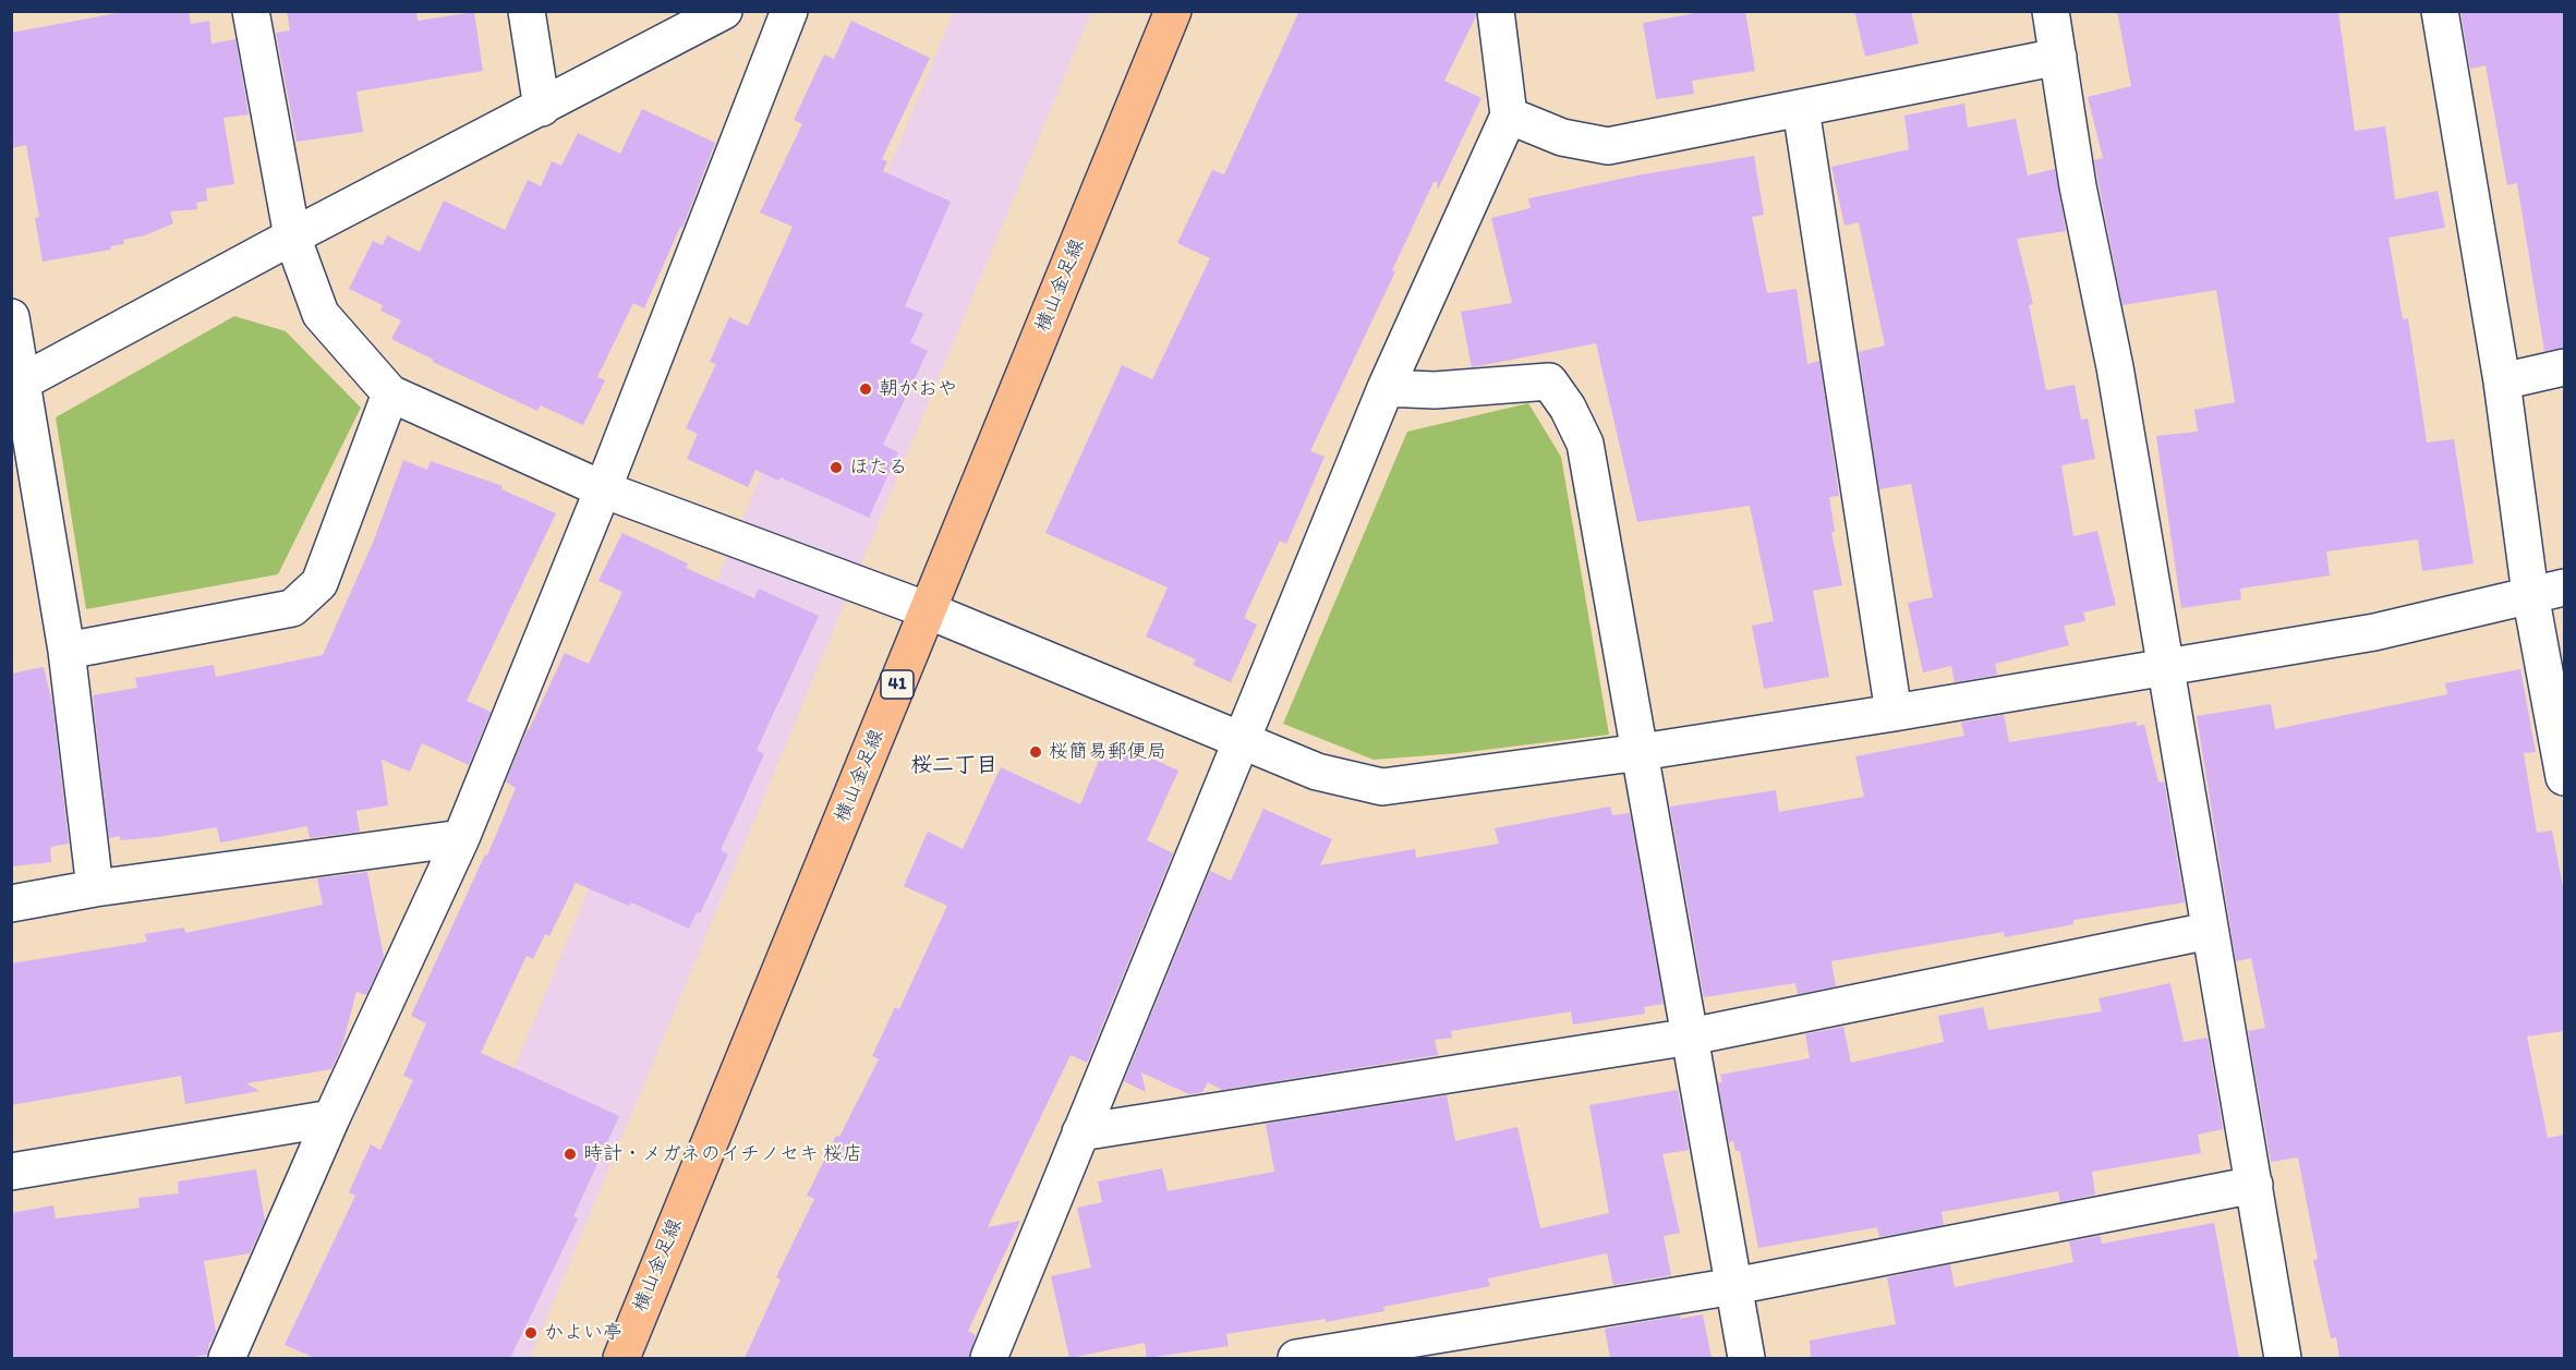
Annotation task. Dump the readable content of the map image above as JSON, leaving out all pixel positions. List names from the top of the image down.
{
  "streets": {
    "main road": ["横山金足線", "41"]
  },
  "districts": ["桜二丁目"],
  "places": [
    "朝がおや",
    "ほたる",
    "桜簡易郵便局",
    "時計・メガネのイチノセキ 桜店",
    "かよい亭"
  ]
}
